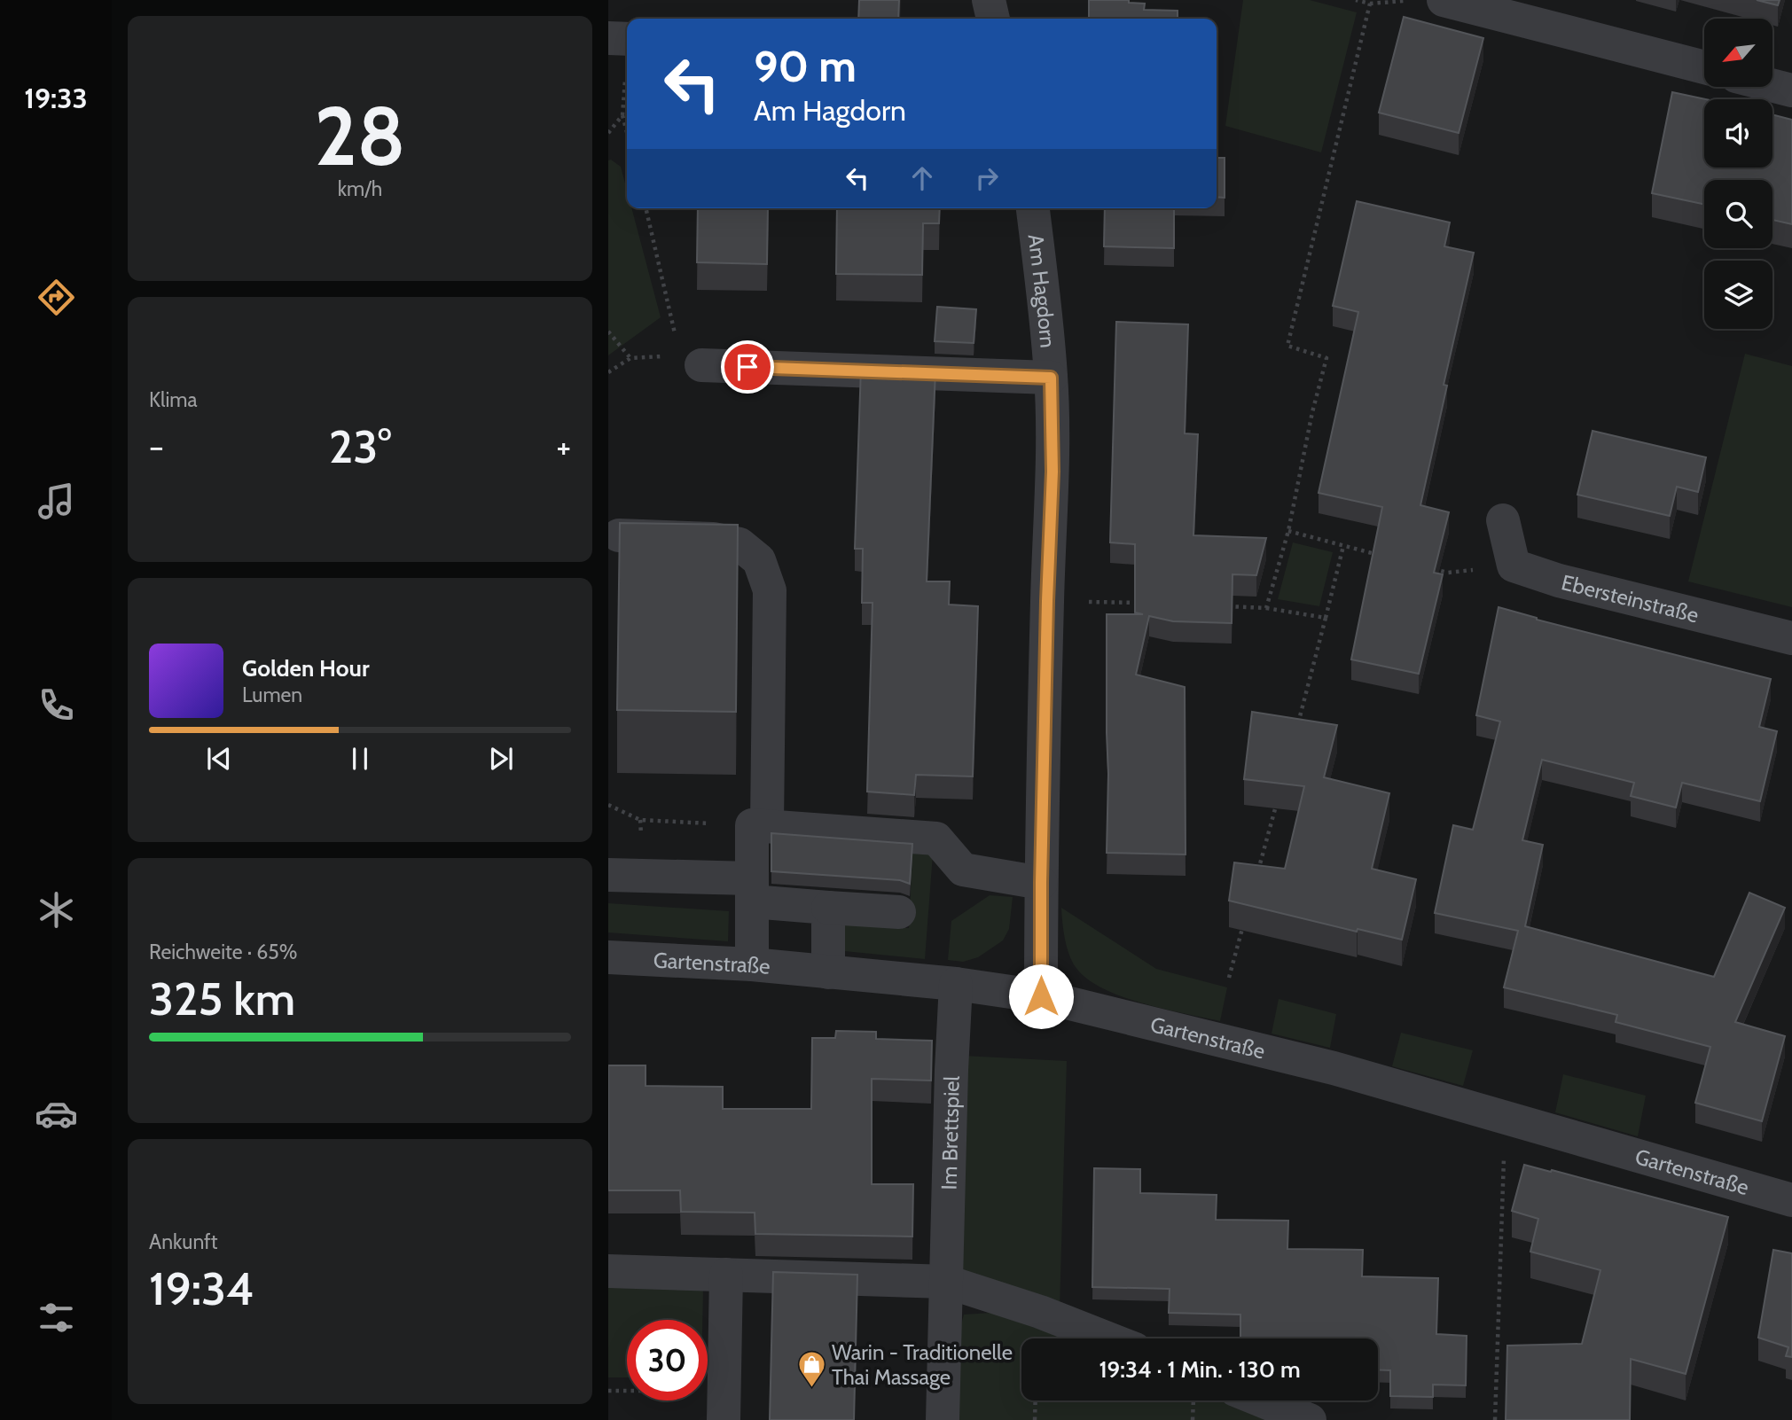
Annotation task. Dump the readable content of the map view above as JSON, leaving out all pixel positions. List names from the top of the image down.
{
  "streets": {
    "street": [
      "Am Hagdorn",
      "Ebersteinstraße",
      "Gartenstraße",
      "Im Brettspiel"
    ]
  },
  "crossings": [
    ["Am Hagdorn", "Gartenstraße"],
    ["Gartenstraße", "Im Brettspiel"]
  ],
  "places": {
    "shop": ["Warin - Traditionelle Thai Massage"]
  },
  "north": "bottom left",
  "page": {
    "tabs": "19:33",
    "tile": [
      ["28", "km/h"],
      "Klima",
      ["Reichweite · 65%", "325 km"],
      ["Ankunft", "19:34"]
    ],
    "turn": ["90 m", "Am Hagdorn"],
    "heat": ["−", "23°", "+"],
    "song": ["Golden Hour", "Lumen"],
    "limit": "30",
    "trip": "19:34 · 1 Min. · 130 m"
  }
}
